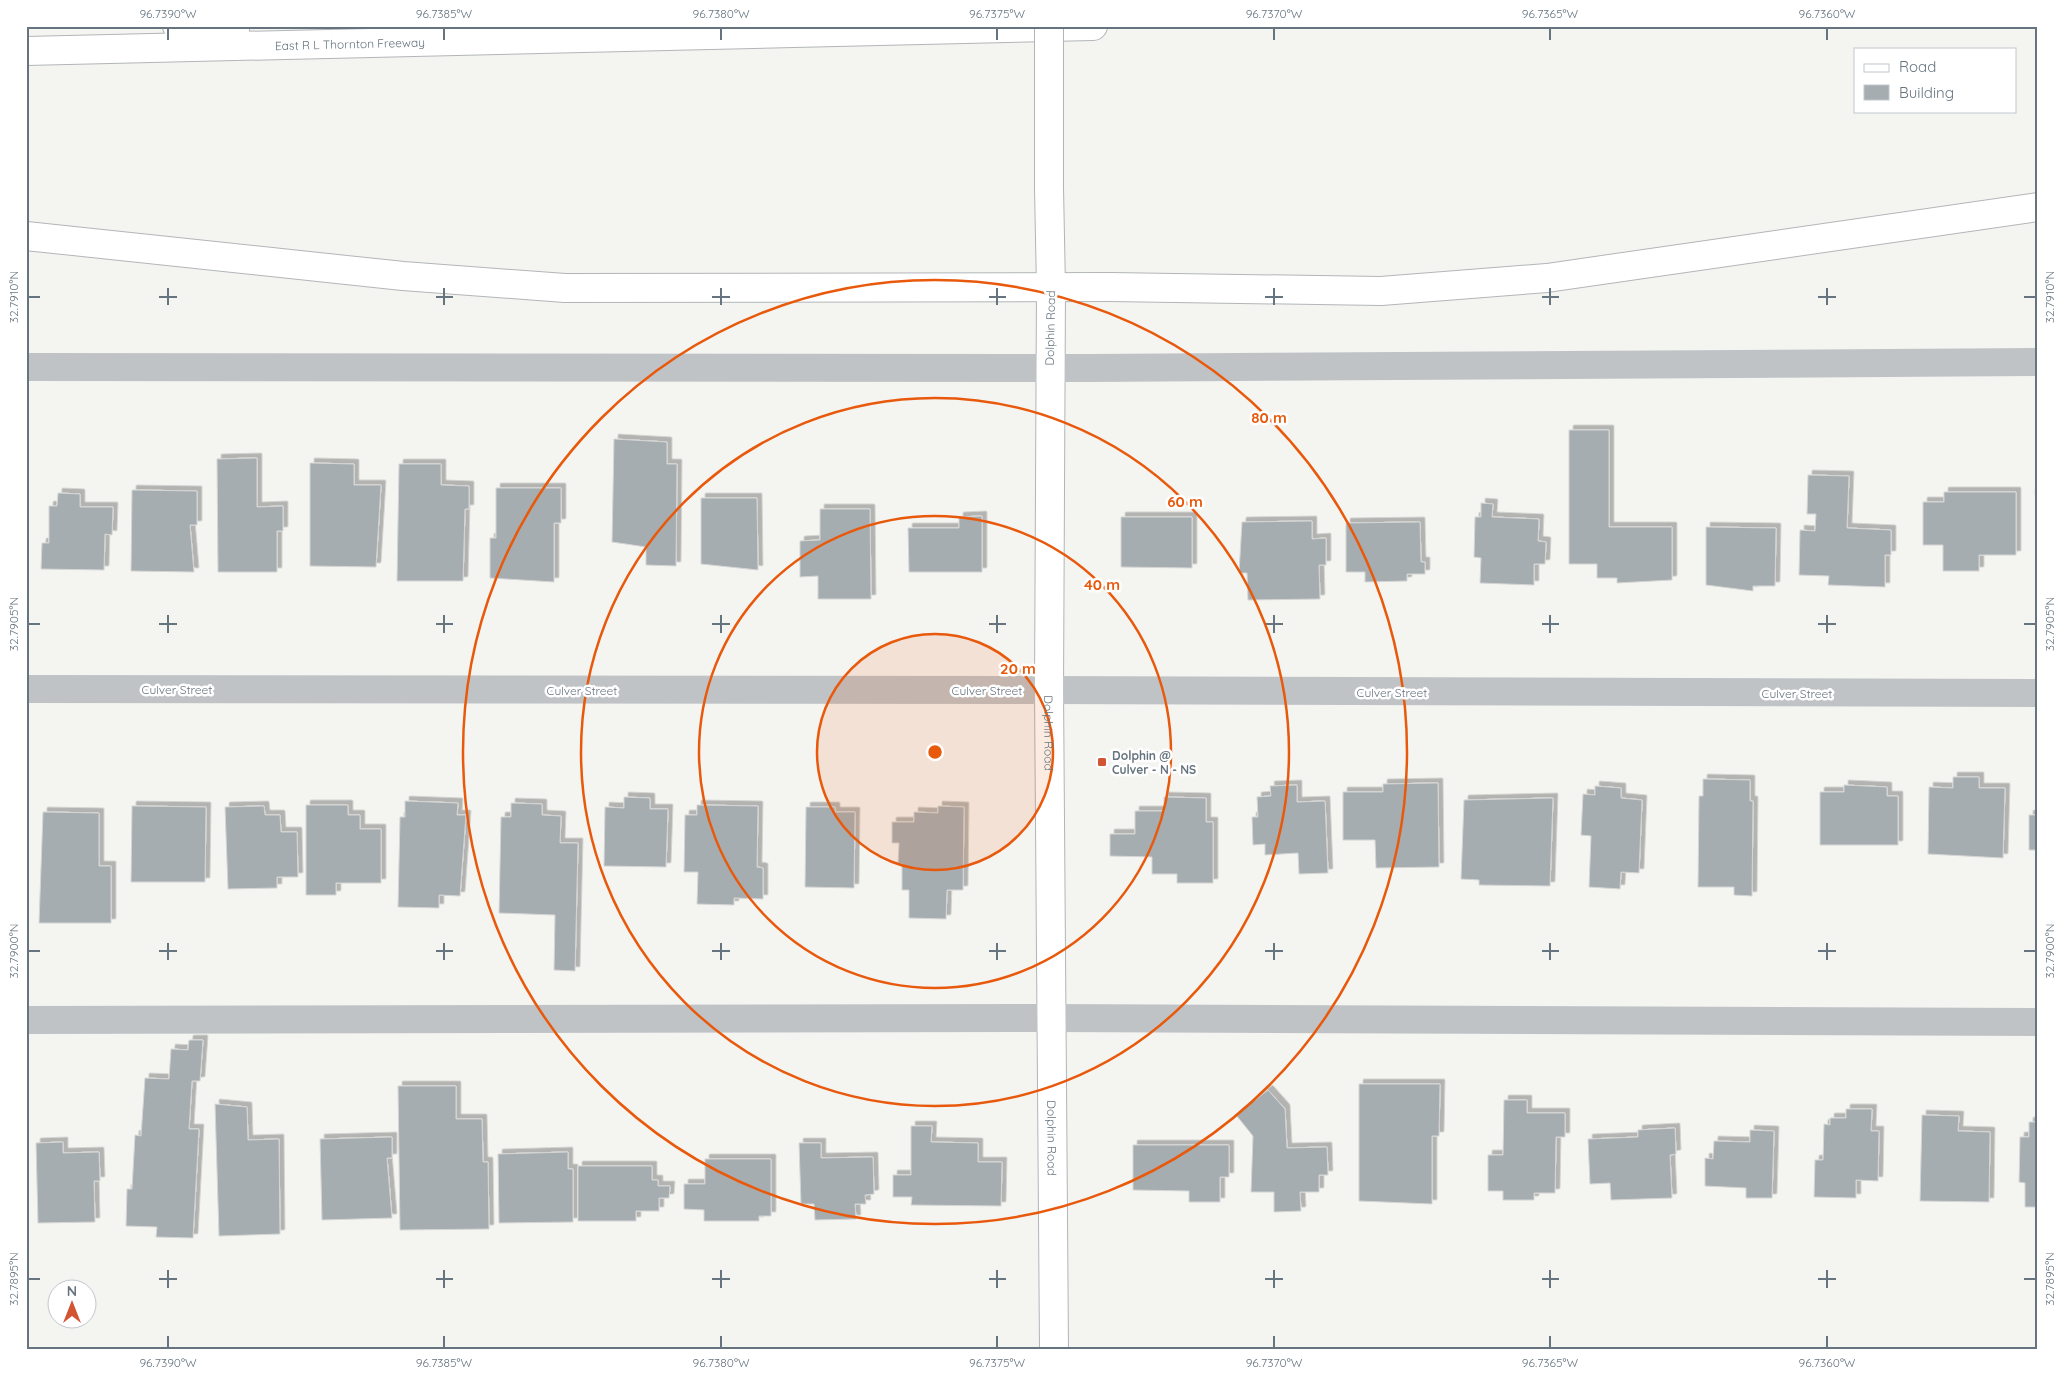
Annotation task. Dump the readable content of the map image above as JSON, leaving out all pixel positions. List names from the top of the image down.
{
  "streets": {
    "main road": ["East R L Thornton Freeway", "Dolphin Road"],
    "street": ["Culver Street"]
  },
  "crossings": [
    ["Dolphin Road", "Culver Street"]
  ],
  "places": {
    "transit": ["Dolphin @ Culver - N - NS"]
  },
  "legend": ["Road", "Building"],
  "north": "top",
  "coordinates": [
    "96.7390°W",
    "96.7385°W",
    "96.7380°W",
    "96.7375°W",
    "96.7370°W",
    "96.7365°W",
    "96.7360°W",
    "32.7910°N",
    "32.7905°N",
    "32.7900°N",
    "32.7895°N"
  ],
  "rings": [
    "80 m",
    "60 m",
    "40 m",
    "20 m"
  ]
}
